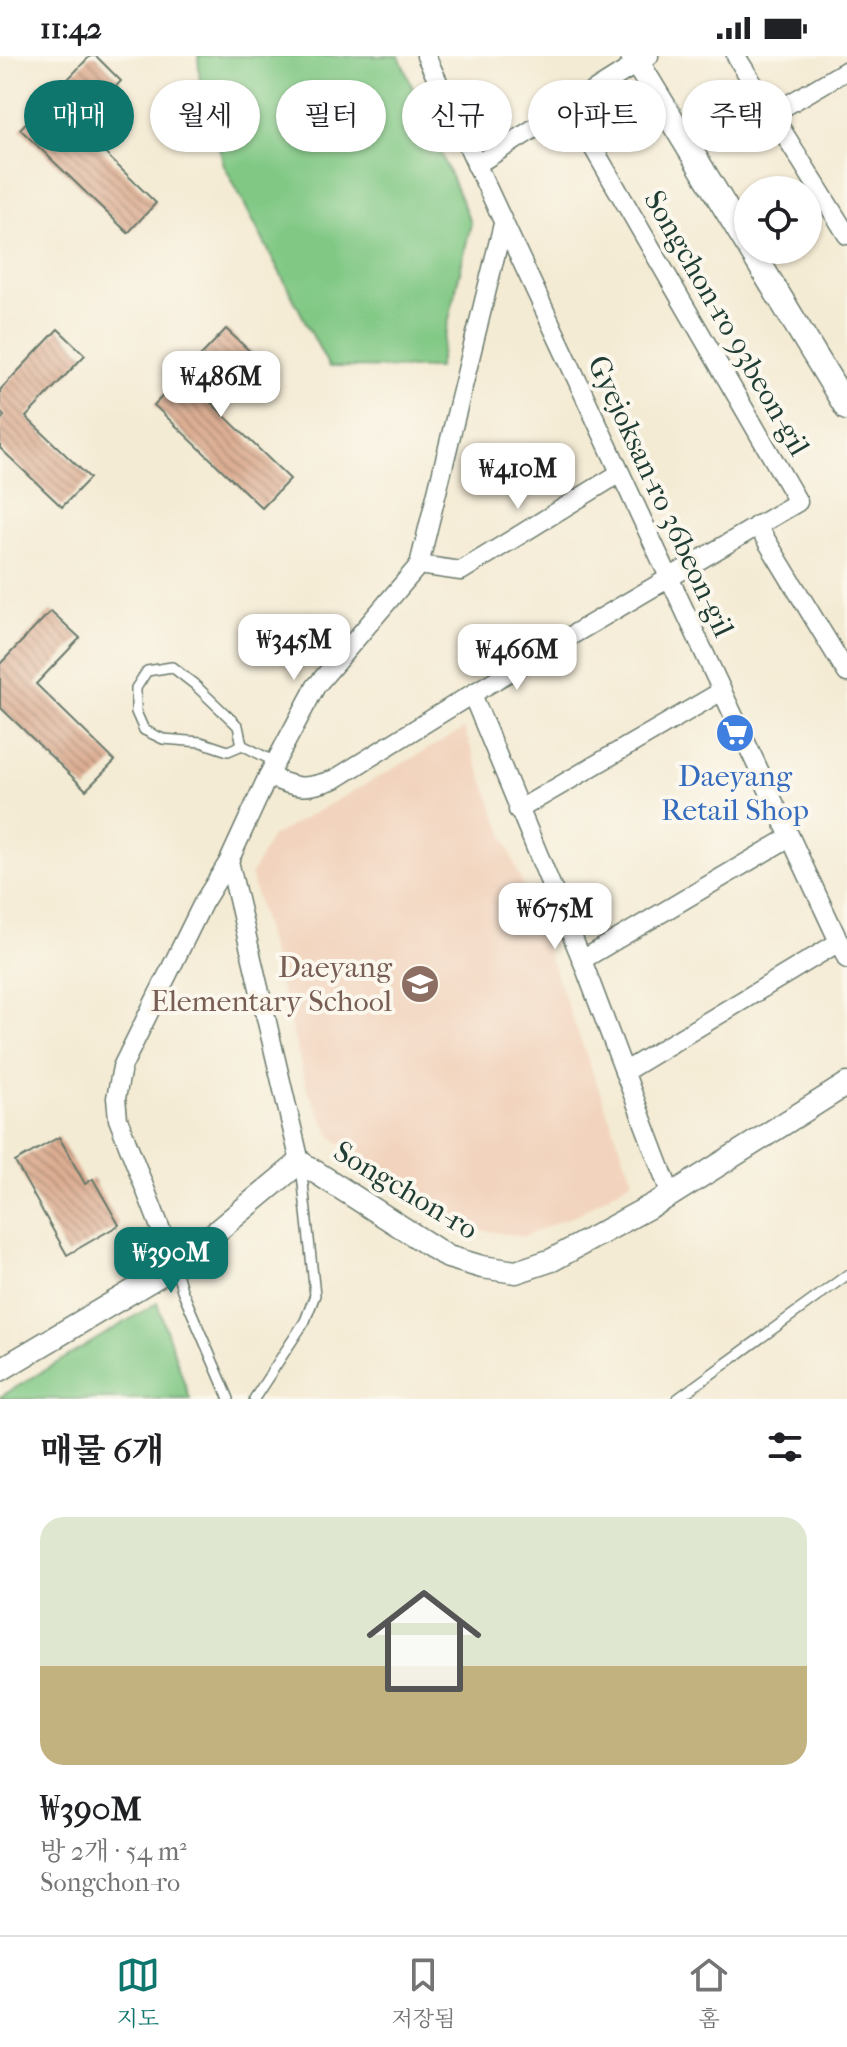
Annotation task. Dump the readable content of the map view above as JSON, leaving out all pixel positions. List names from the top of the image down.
{
  "streets": {
    "street": ["Songchon-ro 93beon-gil", "Gyejoksan-ro 36beon-gil", "Songchon-ro"]
  },
  "places": {
    "supermarket": ["Daeyang Retail Shop"],
    "school or university": ["Daeyang Elementary School"]
  },
  "page": {
    "status": "11:42",
    "chip": [
      "매매",
      "월세",
      "필터",
      "신규",
      "아파트",
      "주택"
    ],
    "price": [
      "₩486M",
      "₩410M",
      "₩345M",
      "₩466M",
      "₩675M",
      "₩390M"
    ],
    "heading": "매물 6개",
    "list": [
      {
        "name": "₩390M",
        "note": "방 2개 · 54 m² · Songchon-ro"
      }
    ],
    "tabs": ["지도", "저장됨", "홈"]
  }
}
